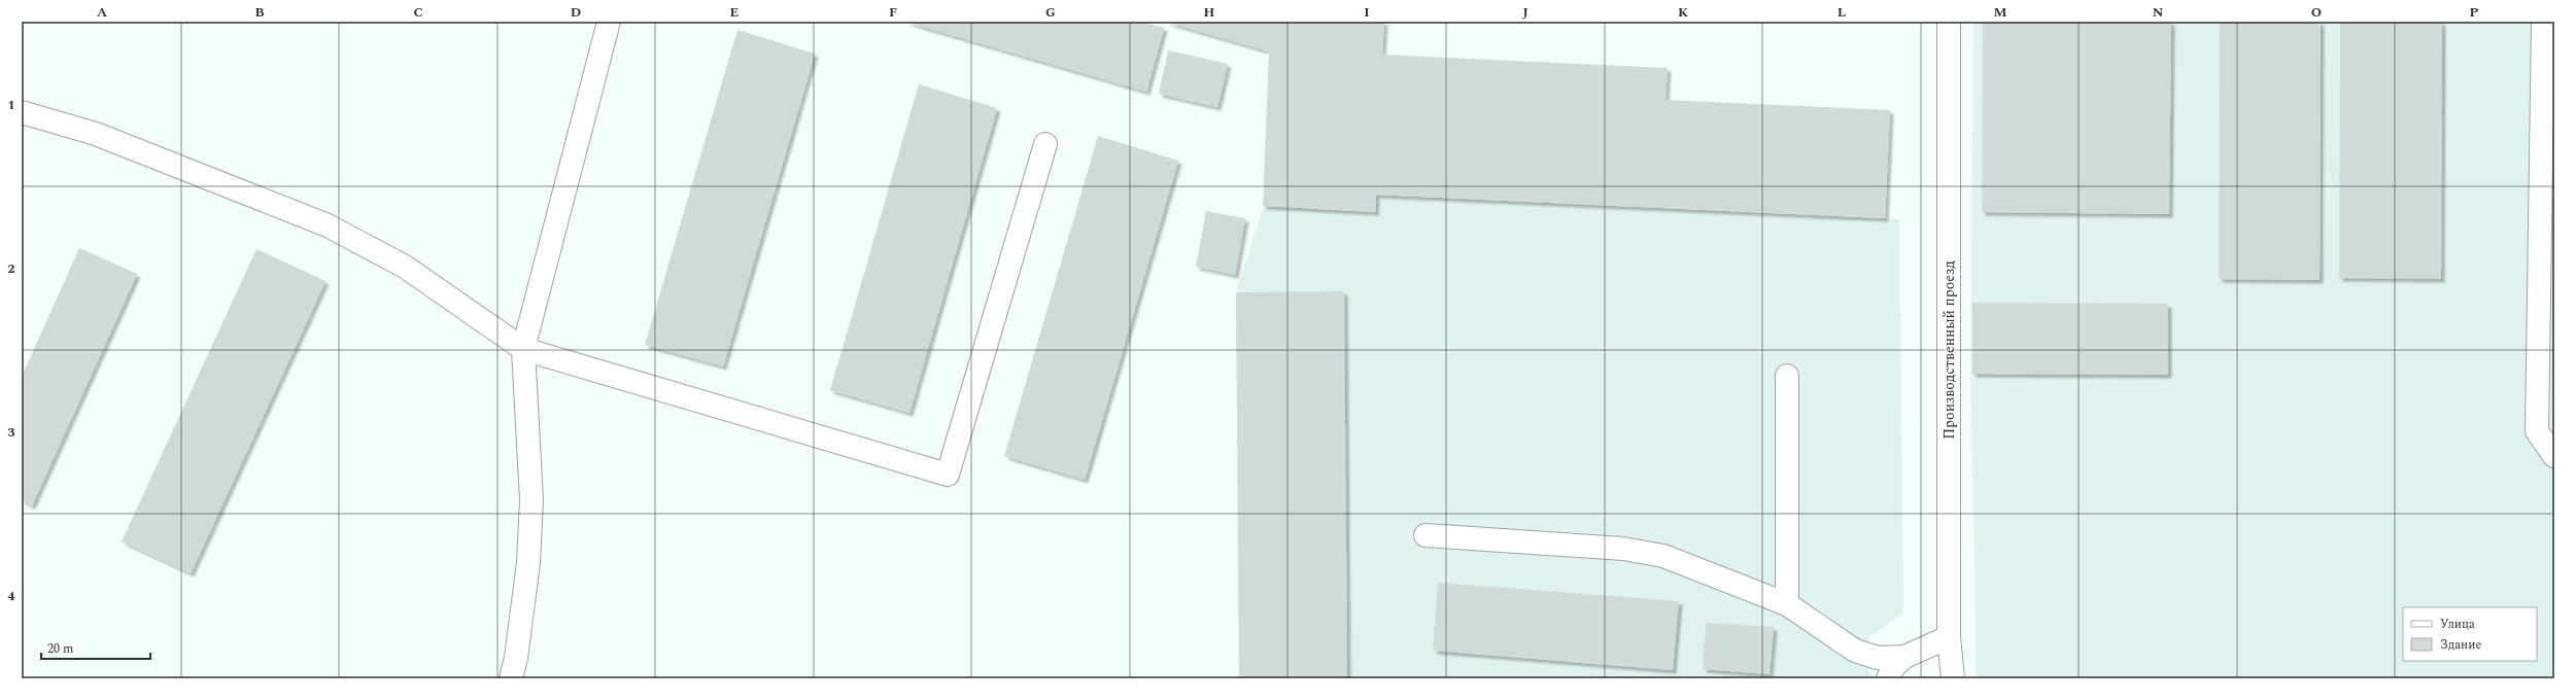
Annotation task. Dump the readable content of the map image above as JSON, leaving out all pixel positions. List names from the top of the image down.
{
  "streets": {
    "street": ["Производственный проезд"]
  },
  "legend": ["Улица", "Здание"],
  "scale_bar": "20 m",
  "grid": {
    "columns": [
      "A",
      "B",
      "C",
      "D",
      "E",
      "F",
      "G",
      "H",
      "I",
      "J",
      "K",
      "L",
      "M",
      "N",
      "O",
      "P"
    ],
    "rows": [
      "1",
      "2",
      "3",
      "4"
    ]
  }
}
